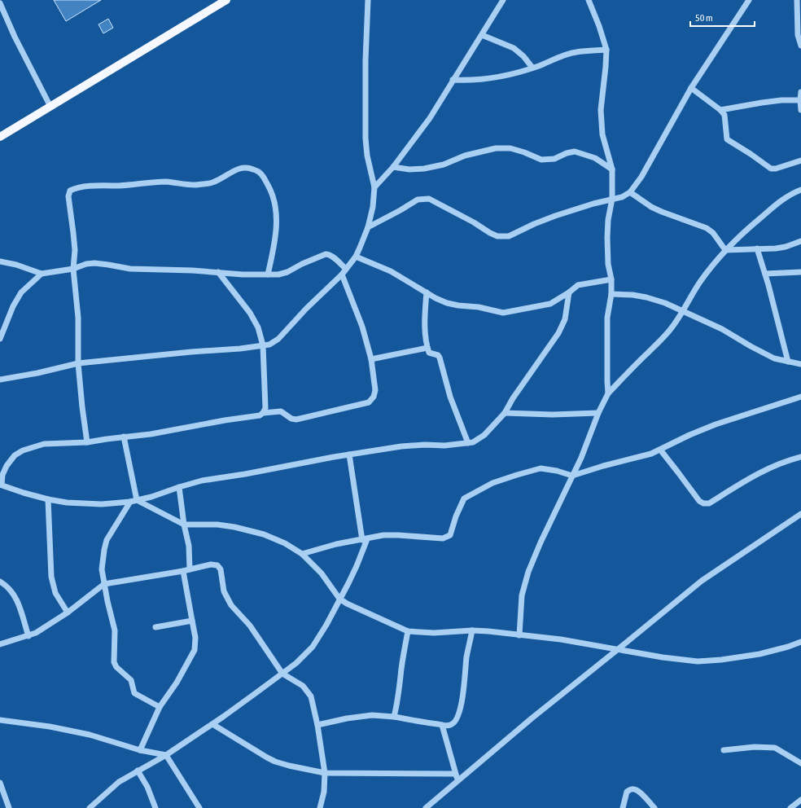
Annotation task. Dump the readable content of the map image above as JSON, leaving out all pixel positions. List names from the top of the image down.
{
  "scale_bar": "50 m"
}
